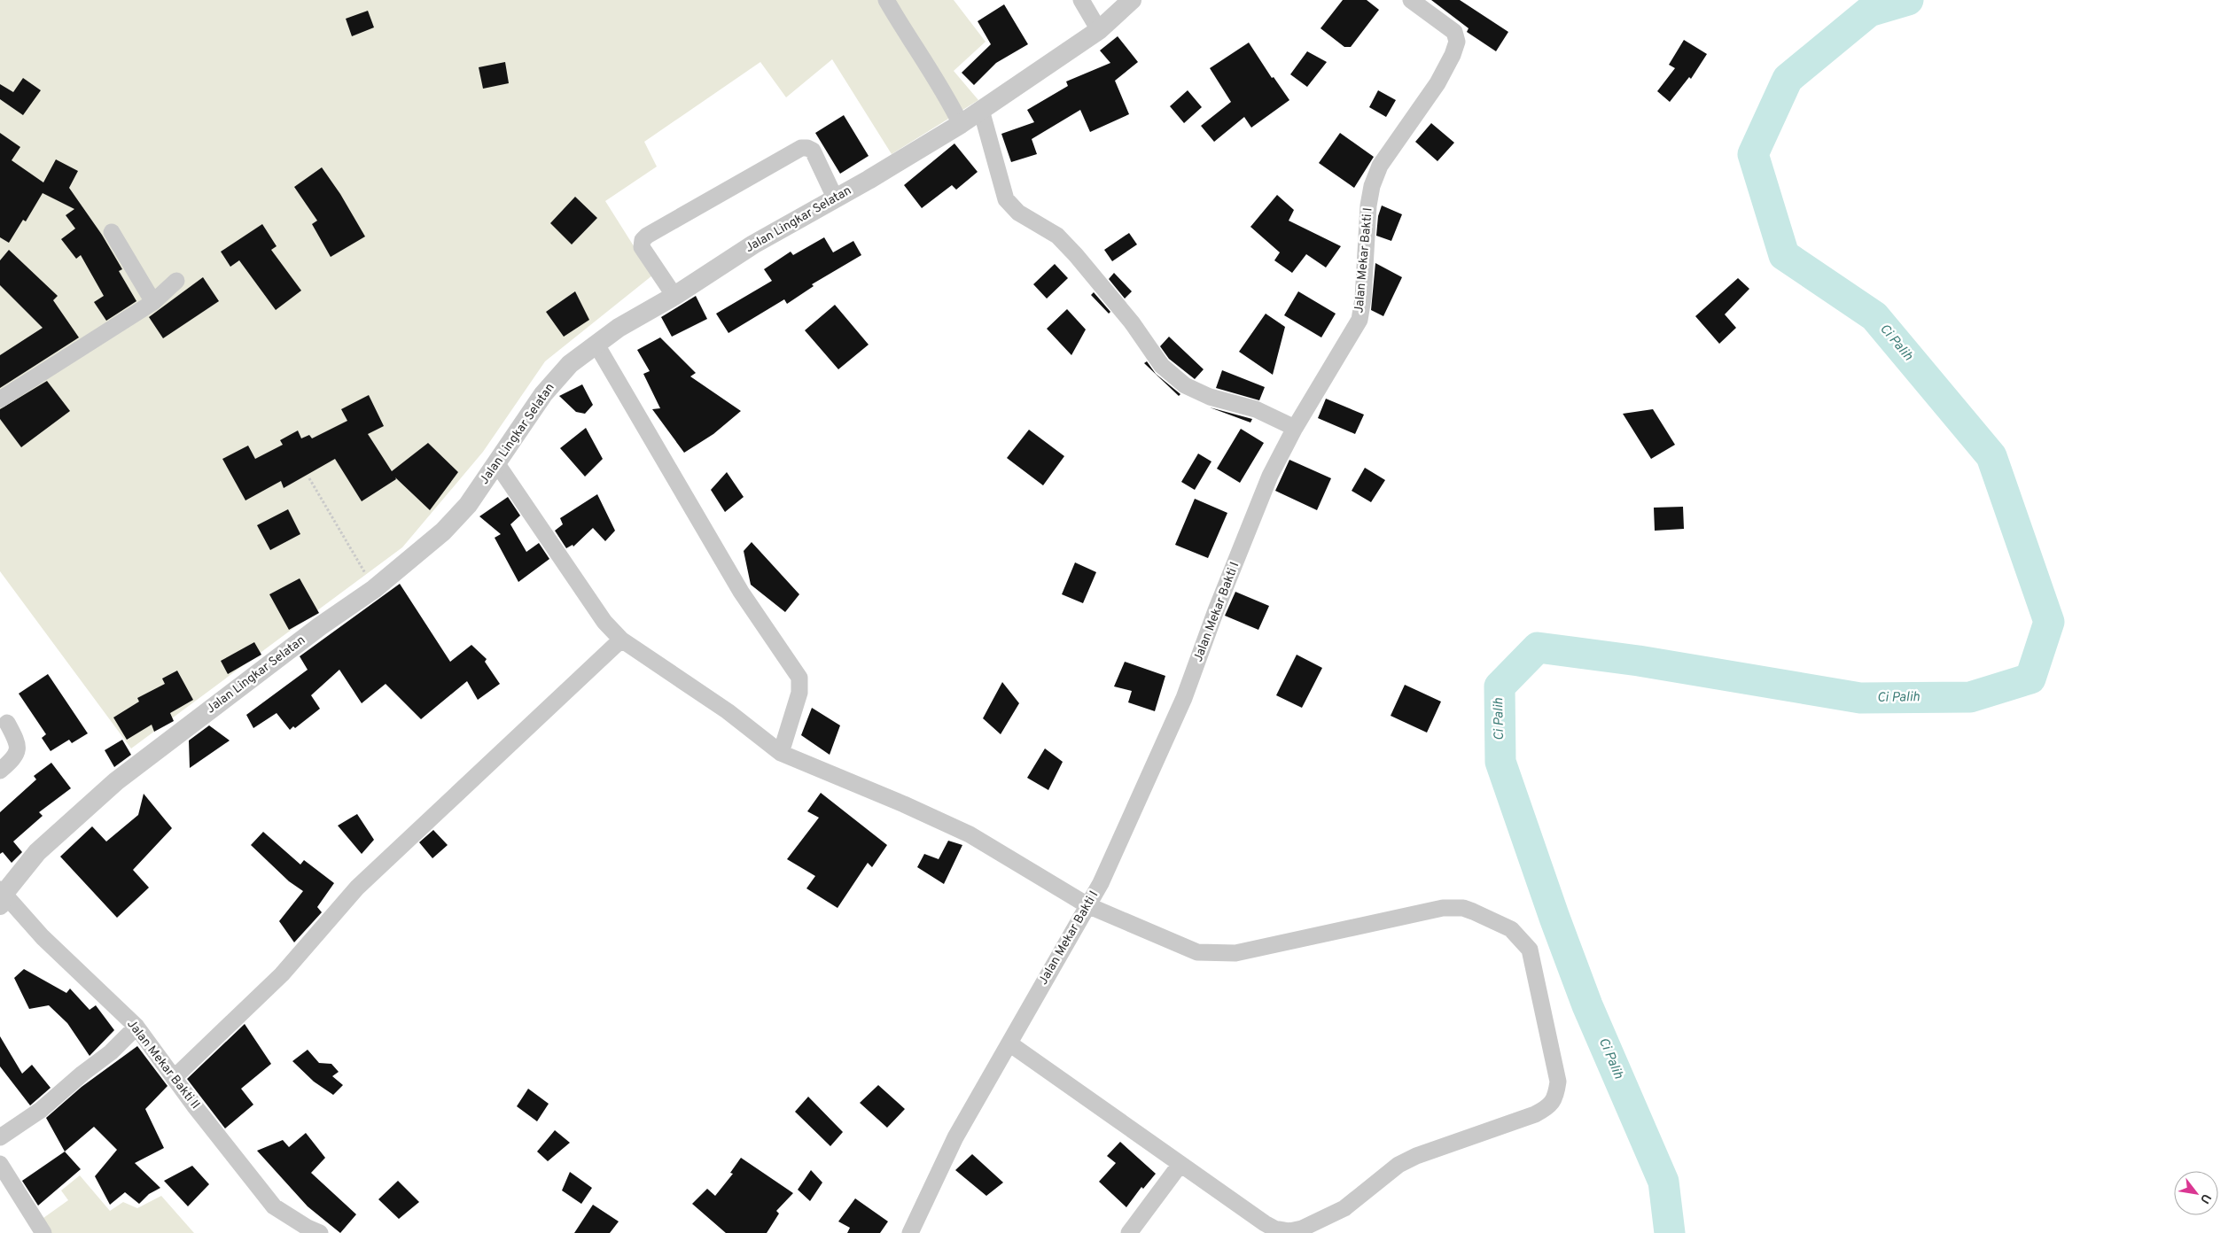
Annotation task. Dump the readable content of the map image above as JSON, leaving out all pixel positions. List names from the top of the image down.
{
  "streets": {
    "street": ["Jalan Lingkar Selatan", "Jalan Mekar Bakti I", "Jalan Mekar Bakti II"]
  },
  "crossings": [
    ["Jalan Lingkar Selatan", "Jalan Mekar Bakti II"]
  ],
  "water": ["Ci Palih"],
  "north": "bottom right"
}
